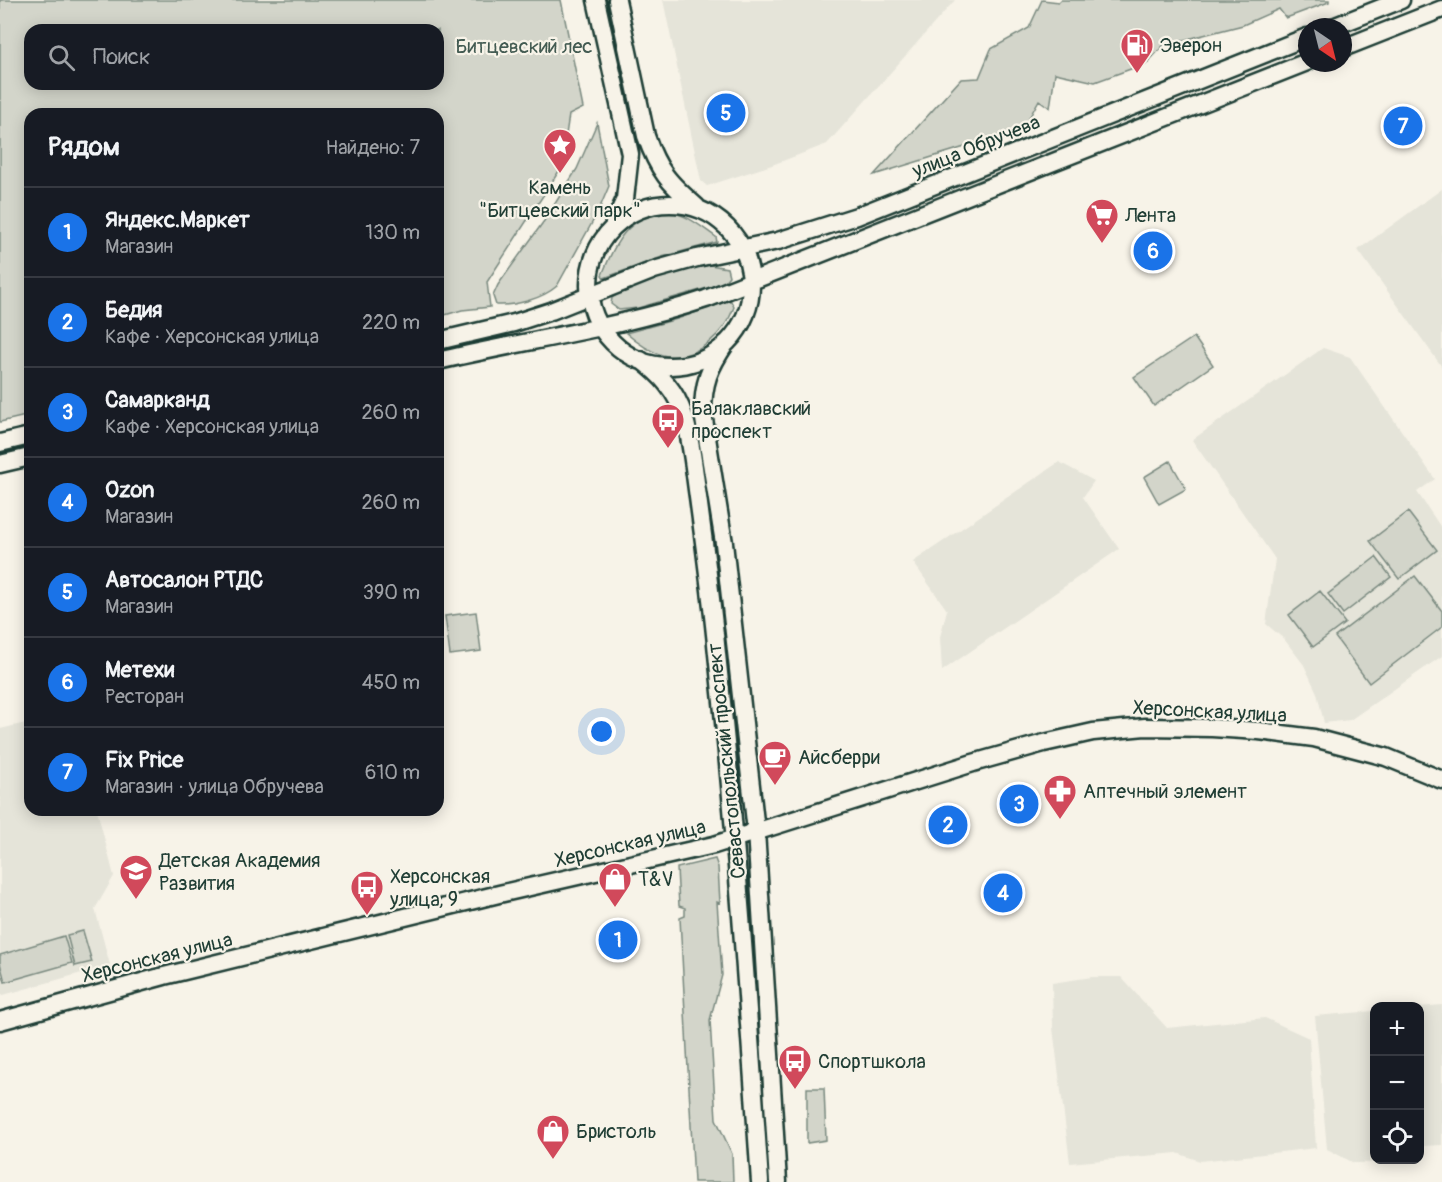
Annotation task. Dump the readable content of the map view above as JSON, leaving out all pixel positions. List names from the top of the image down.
{
  "streets": {
    "main road": ["улица Обручева", "Херсонская улица", "Севастопольский проспект"]
  },
  "crossings": [
    ["улица Обручева", "Севастопольский проспект"],
    ["Херсонская улица", "Севастопольский проспект"]
  ],
  "parks": ["Битцевский лес"],
  "places": {
    "fuel station": ["Эверон"],
    "place": ["Камень \"Битцевский парк\""],
    "supermarket": ["Лента"],
    "bus stop": ["Балаклавский проспект", "Херсонская улица, 9", "Спортшкола"],
    "cafe": ["Айсберри"],
    "pharmacy": ["Аптечный элемент"],
    "school or university": ["Детская Академия Развития"],
    "shop": ["T&V", "Бристоль"]
  },
  "north": "bottom right",
  "page": {
    "search": "Поиск",
    "pins": [
      "5",
      "7",
      "6",
      "3",
      "2",
      "4",
      "1"
    ],
    "heading": ["Рядом", "Найдено: 7"],
    "list": [
      {
        "mark": "1",
        "name": "Яндекс.Маркет",
        "note": "Магазин",
        "value": "130 m"
      },
      {
        "mark": "2",
        "name": "Бедия",
        "note": "Кафе · Херсонская улица",
        "value": "220 m"
      },
      {
        "mark": "3",
        "name": "Самарканд",
        "note": "Кафе · Херсонская улица",
        "value": "260 m"
      },
      {
        "mark": "4",
        "name": "Ozon",
        "note": "Магазин",
        "value": "260 m"
      },
      {
        "mark": "5",
        "name": "Автосалон РТДС",
        "note": "Магазин",
        "value": "390 m"
      },
      {
        "mark": "6",
        "name": "Метехи",
        "note": "Ресторан",
        "value": "450 m"
      },
      {
        "mark": "7",
        "name": "Fix Price",
        "note": "Магазин · улица Обручева",
        "value": "610 m"
      }
    ],
    "map_buttons": ["+", "−"]
  }
}
